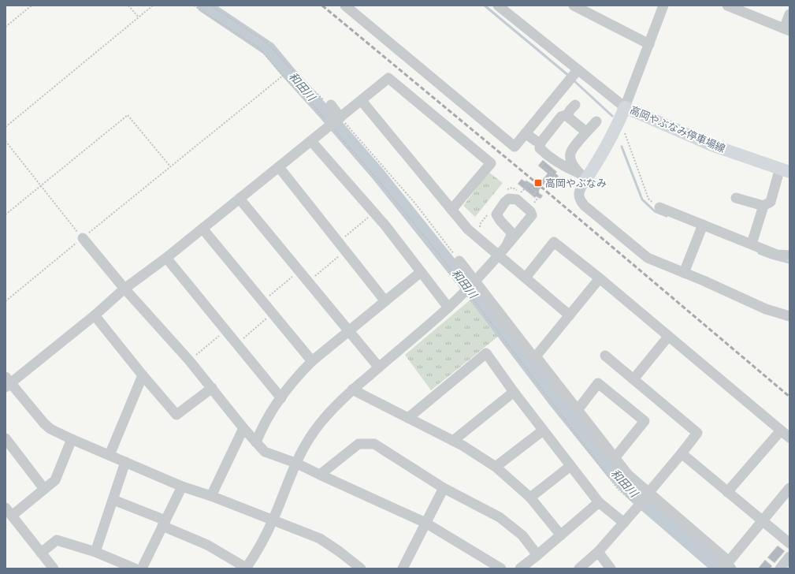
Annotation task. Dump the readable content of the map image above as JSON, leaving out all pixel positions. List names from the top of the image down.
{
  "streets": {
    "main road": ["高岡やぶなみ停車場線"]
  },
  "water": ["和田川"],
  "places": {
    "transit": ["高岡やぶなみ"]
  }
}
